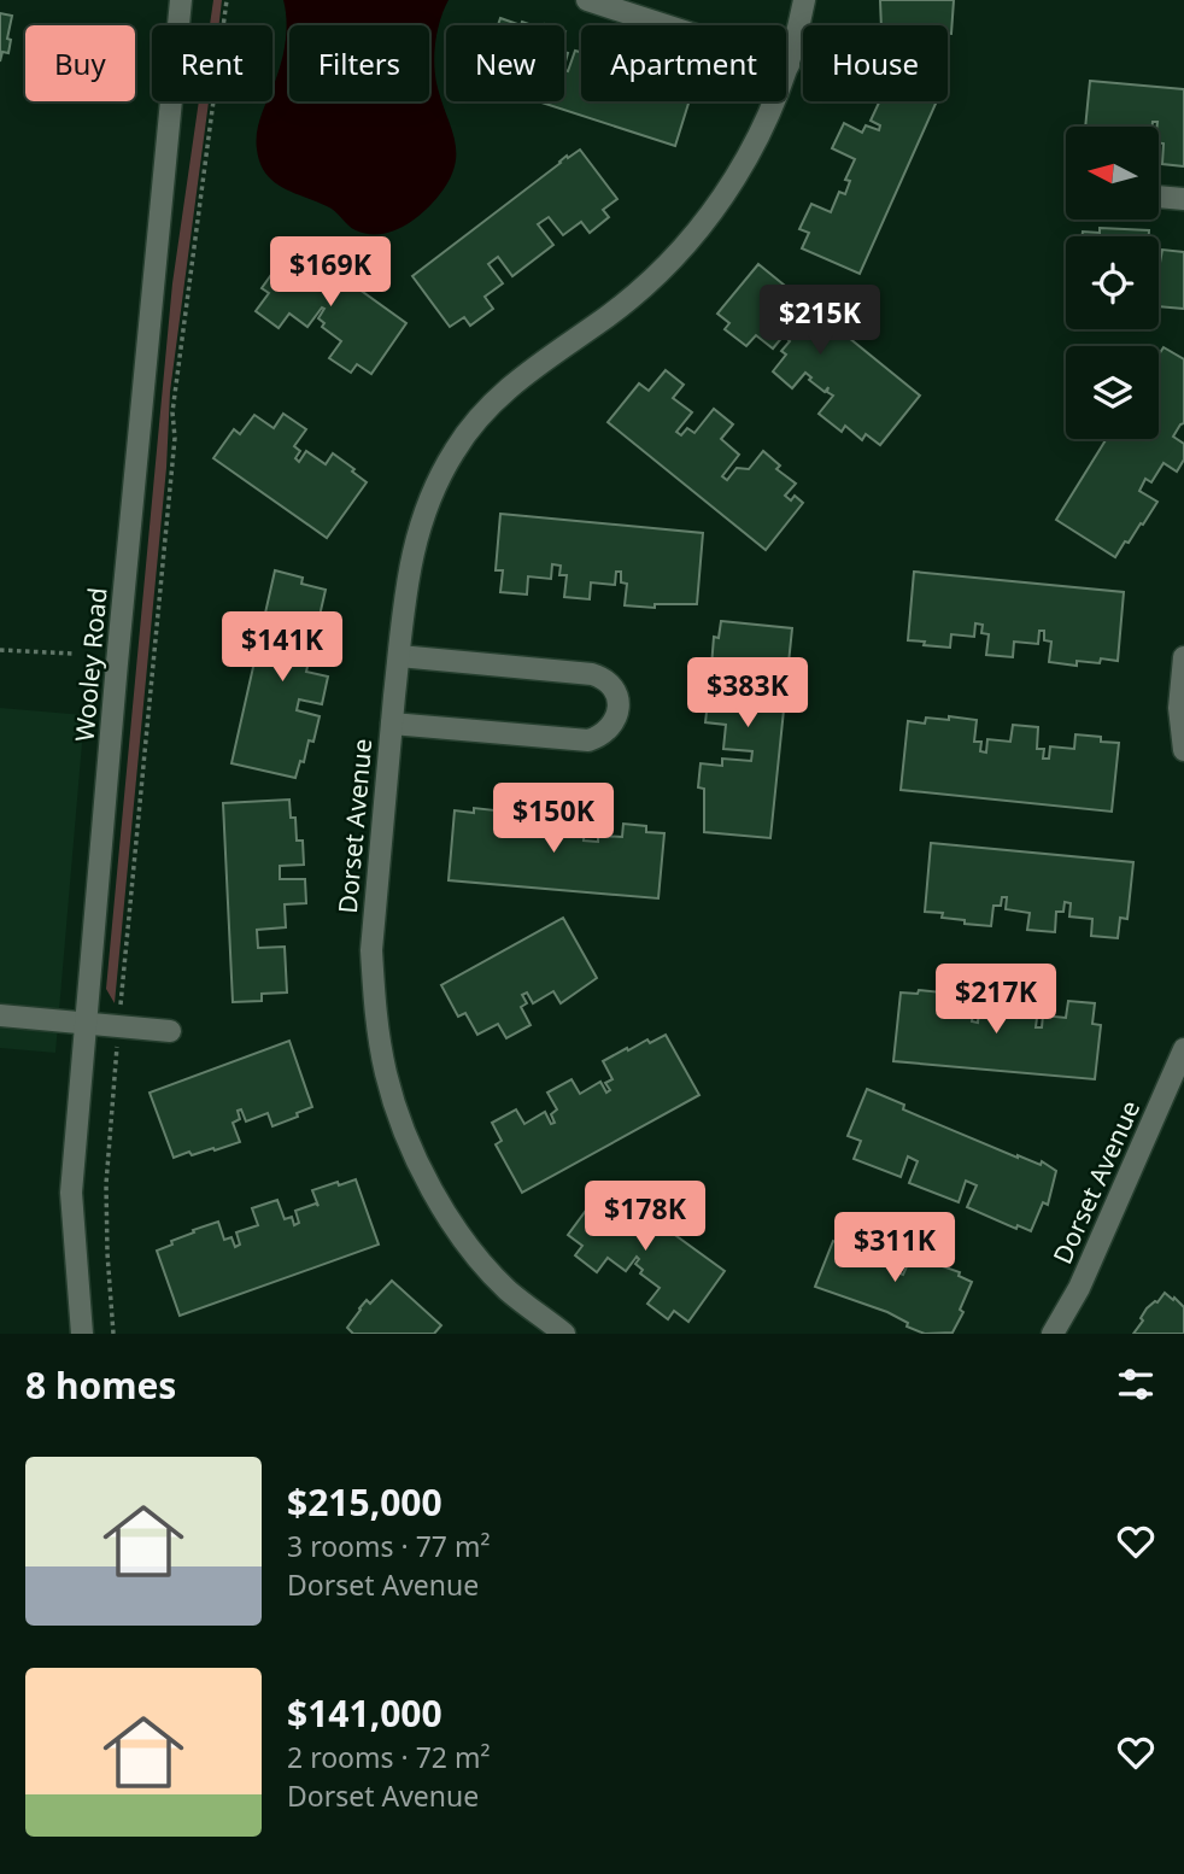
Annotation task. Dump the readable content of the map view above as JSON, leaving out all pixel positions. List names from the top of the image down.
{
  "streets": {
    "street": ["Wooley Road", "Dorset Avenue"]
  },
  "north": "left",
  "page": {
    "chip": [
      "Buy",
      "Rent",
      "Filters",
      "New",
      "Apartment",
      "House"
    ],
    "price": [
      "$169K",
      "$215K",
      "$141K",
      "$383K",
      "$150K",
      "$217K",
      "$178K",
      "$311K"
    ],
    "heading": "8 homes",
    "list": [
      {
        "name": "$215,000",
        "note": "3 rooms · 77 m² · Dorset Avenue"
      },
      {
        "name": "$141,000",
        "note": "2 rooms · 72 m² · Dorset Avenue"
      }
    ]
  }
}
